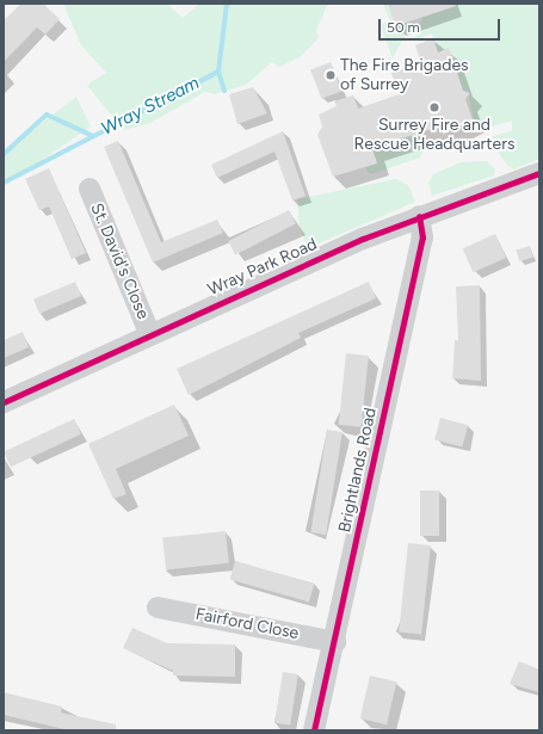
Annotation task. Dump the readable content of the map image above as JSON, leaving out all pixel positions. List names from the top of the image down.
{
  "streets": {
    "street": [
      "St. David's Close",
      "Wray Park Road",
      "Brightlands Road",
      "Fairford Close"
    ]
  },
  "crossings": [
    ["St. David's Close", "Wray Park Road"],
    ["Wray Park Road", "Brightlands Road"],
    ["Brightlands Road", "Fairford Close"]
  ],
  "water": ["Wray Stream"],
  "places": ["The Fire Brigades of Surrey", "Surrey Fire and Rescue Headquarters"],
  "scale_bar": "50 m"
}
